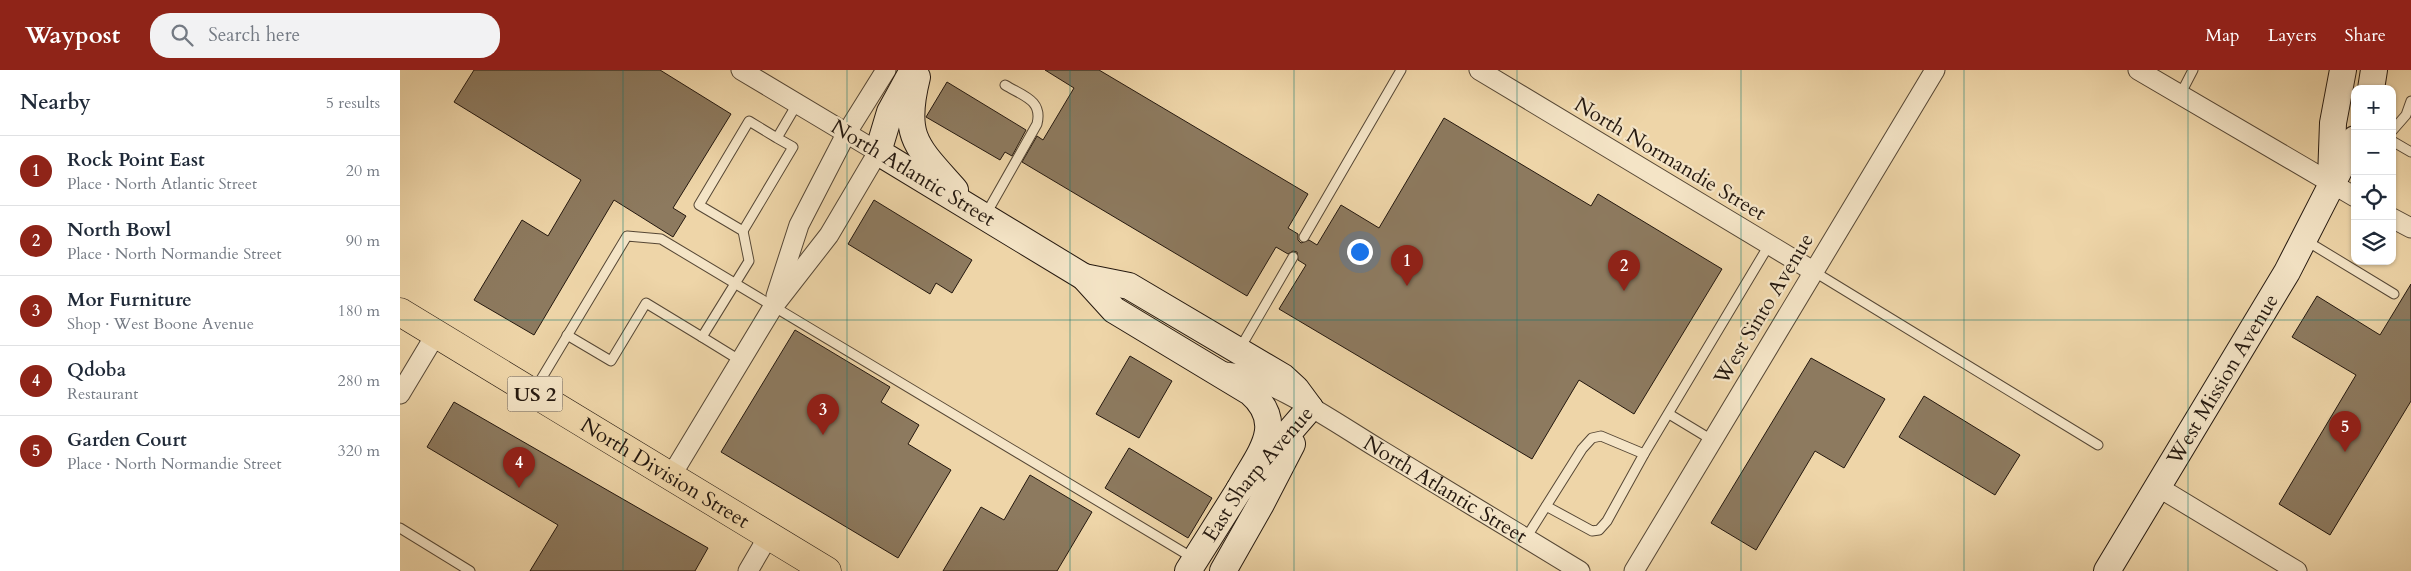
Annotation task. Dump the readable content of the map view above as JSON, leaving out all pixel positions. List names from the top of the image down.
{
  "streets": {
    "main road": ["US 2", "North Division Street"],
    "street": [
      "North Normandie Street",
      "North Atlantic Street",
      "West Sinto Avenue",
      "West Mission Avenue",
      "East Sharp Avenue"
    ]
  },
  "crossings": [
    ["North Normandie Street", "West Sinto Avenue"],
    ["North Atlantic Street", "East Sharp Avenue"]
  ],
  "page": {
    "header": "Waypost",
    "search": "Search here",
    "nav": ["Map", "Layers", "Share"],
    "heading": ["Nearby", "5 results"],
    "map_buttons": ["+", "−"],
    "list": [
      {
        "mark": "1",
        "name": "Rock Point East",
        "note": "Place · North Atlantic Street",
        "value": "20 m"
      },
      {
        "mark": "2",
        "name": "North Bowl",
        "note": "Place · North Normandie Street",
        "value": "90 m"
      },
      {
        "mark": "3",
        "name": "Mor Furniture",
        "note": "Shop · West Boone Avenue",
        "value": "180 m"
      },
      {
        "mark": "4",
        "name": "Qdoba",
        "note": "Restaurant",
        "value": "280 m"
      },
      {
        "mark": "5",
        "name": "Garden Court",
        "note": "Place · North Normandie Street",
        "value": "320 m"
      }
    ],
    "pins": [
      "1",
      "2",
      "3",
      "5",
      "4"
    ]
  }
}
